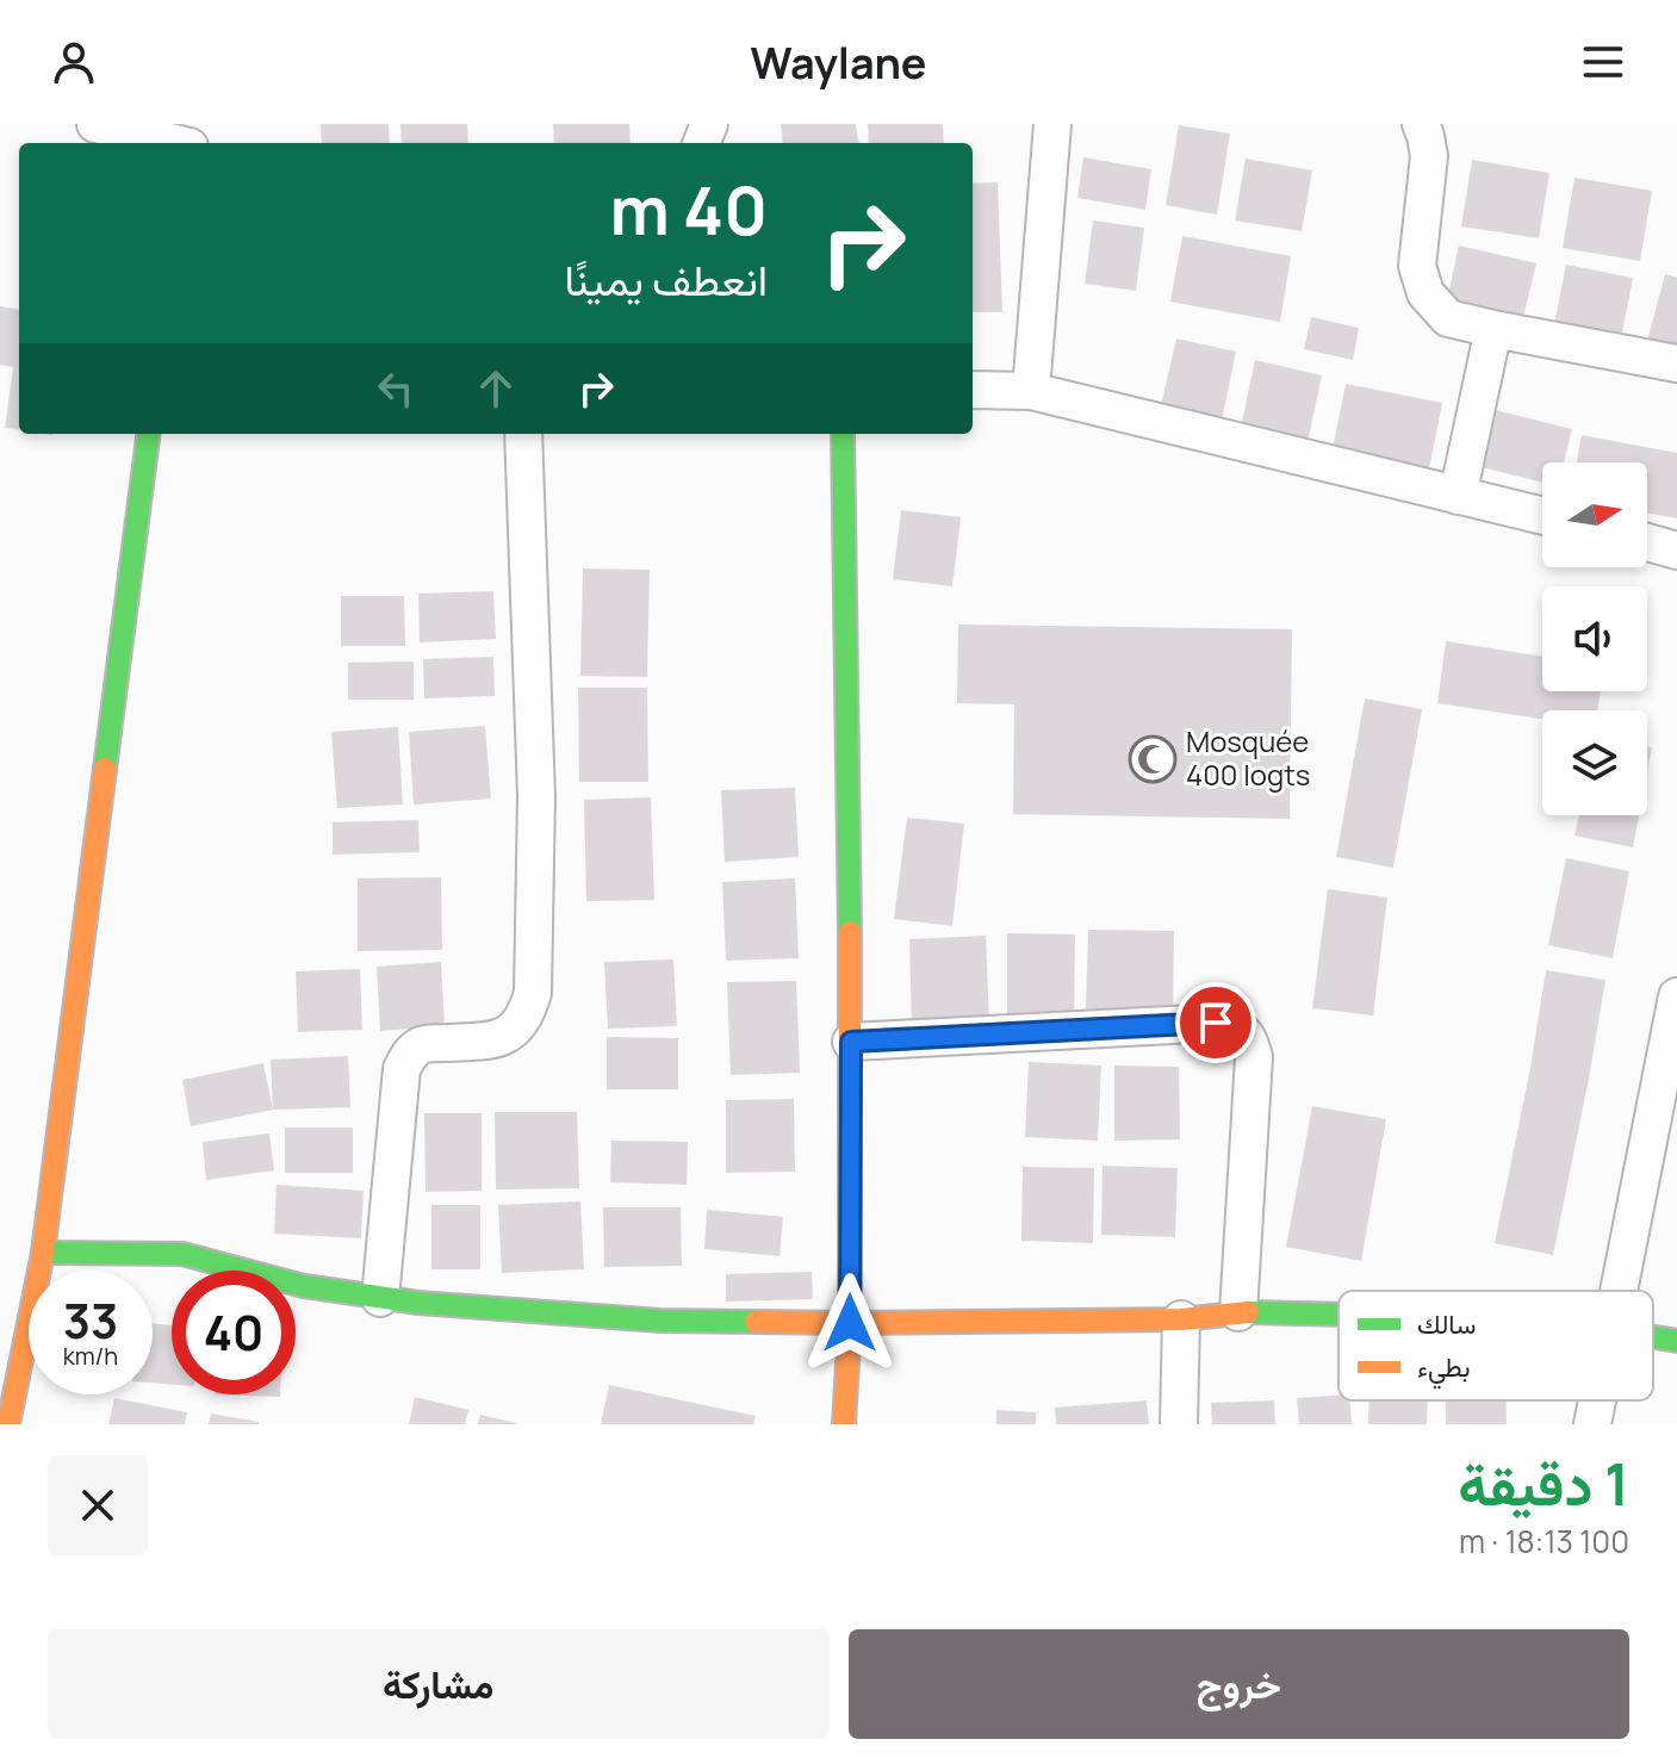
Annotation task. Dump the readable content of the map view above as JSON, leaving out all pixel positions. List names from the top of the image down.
{
  "places": {
    "mosque": ["Mosquée 400 logts"]
  },
  "legend": ["سالك", "بطيء"],
  "north": "right",
  "page": {
    "header": "Waylane",
    "turn": ["40 m", "انعطف يمينًا"],
    "speed": "33 km/h",
    "limit": "40",
    "heading": ["1 دقيقة", "100 m · 18:13"],
    "buttons": ["خروج", "مشاركة"]
  }
}
